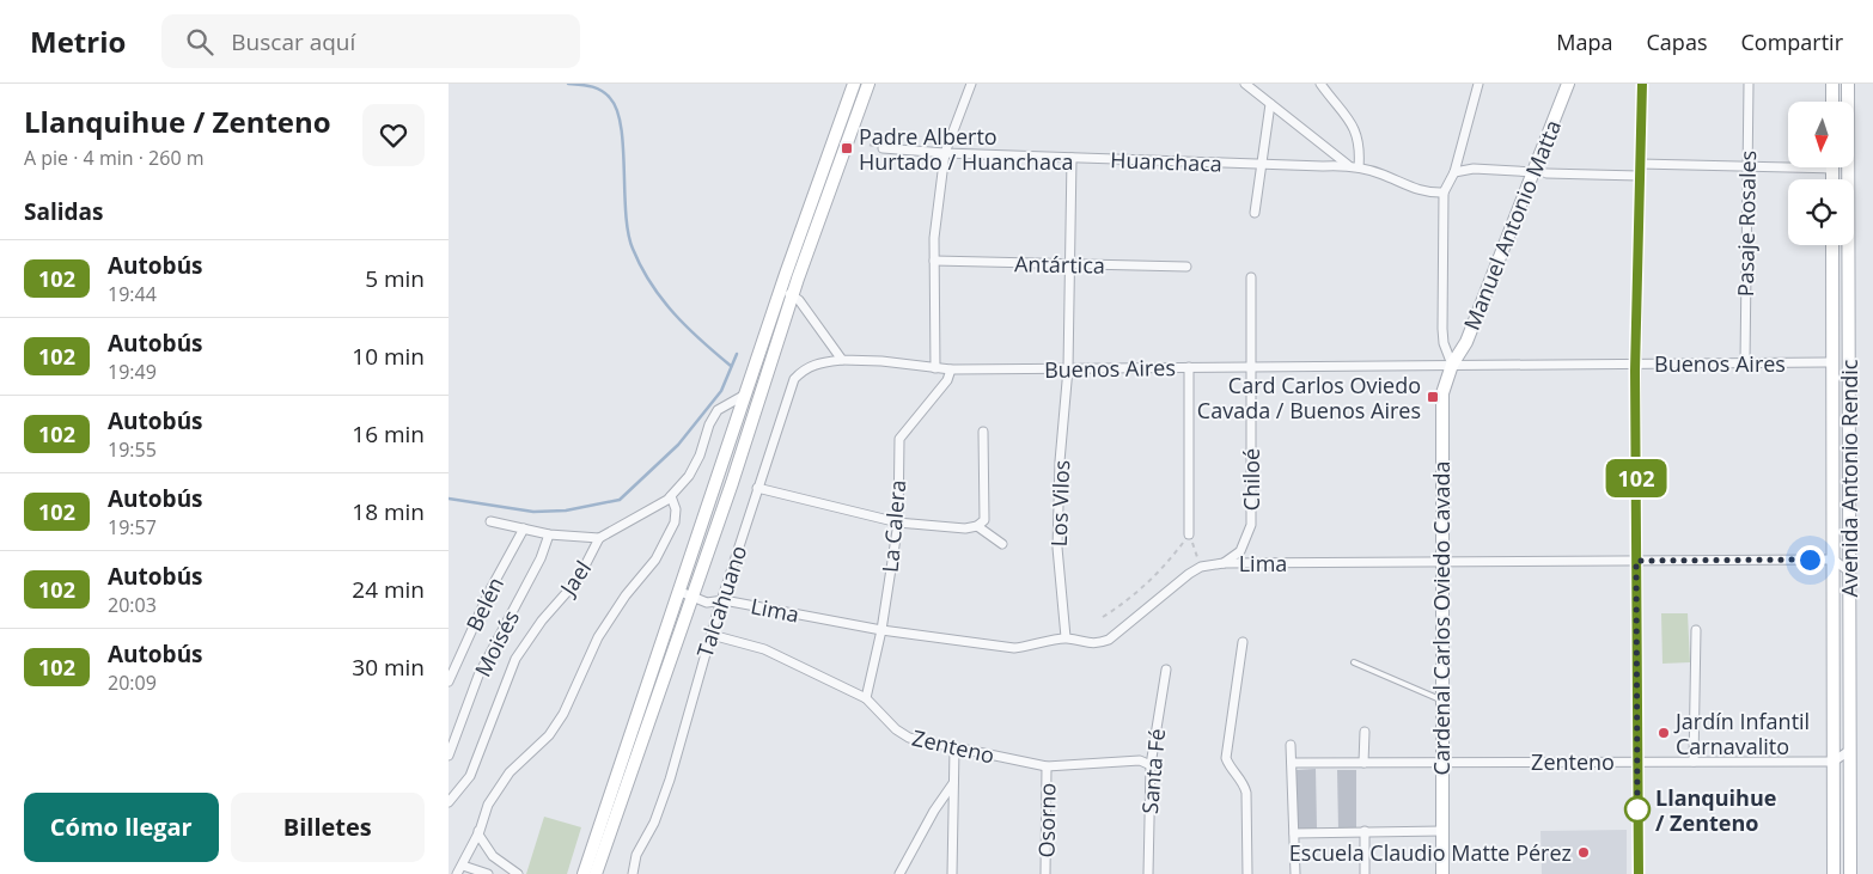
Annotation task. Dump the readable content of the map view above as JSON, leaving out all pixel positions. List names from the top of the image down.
{
  "streets": {
    "main road": ["Manuel Antonio Matta", "Avenida Antonio Rendic", "Cardenal Carlos Oviedo Cavada"],
    "street": [
      "Huanchaca",
      "Pasaje Rosales",
      "Antártica",
      "Buenos Aires",
      "Chiloé",
      "Los Vilos",
      "La Calera",
      "Lima",
      "Jael",
      "Talcahuano",
      "Belén",
      "Moisés",
      "Zenteno",
      "Santa Fé",
      "Osorno"
    ]
  },
  "crossings": [
    ["Huanchaca", "Los Vilos"],
    ["Pasaje Rosales", "Buenos Aires"],
    ["Manuel Antonio Matta", "Buenos Aires"],
    ["Manuel Antonio Matta", "Cardenal Carlos Oviedo Cavada"],
    ["Antártica", "Los Vilos"],
    ["Buenos Aires", "Avenida Antonio Rendic"],
    ["Buenos Aires", "Chiloé"],
    ["Buenos Aires", "Los Vilos"],
    ["Buenos Aires", "La Calera"],
    ["Buenos Aires", "Talcahuano"],
    ["Buenos Aires", "Cardenal Carlos Oviedo Cavada"],
    ["Avenida Antonio Rendic", "Lima"],
    ["Avenida Antonio Rendic", "Zenteno"],
    ["Chiloé", "Lima"],
    ["Los Vilos", "Lima"],
    ["La Calera", "Lima"],
    ["La Calera", "Zenteno"],
    ["Lima", "Talcahuano"],
    ["Lima", "Cardenal Carlos Oviedo Cavada"],
    ["Talcahuano", "Zenteno"],
    ["Cardenal Carlos Oviedo Cavada", "Zenteno"],
    ["Zenteno", "Santa Fé"],
    ["Zenteno", "Osorno"]
  ],
  "places": {
    "transit": ["Padre Alberto Hurtado / Huanchaca", "Card Carlos Oviedo Cavada / Buenos Aires"],
    "other": ["Jardín Infantil Carnavalito", "Llanquihue / Zenteno", "Escuela Claudio Matte Pérez"]
  },
  "lines": ["bus line 102"],
  "north": "bottom",
  "page": {
    "header": "Metrio",
    "search": "Buscar aquí",
    "nav": ["Mapa", "Capas", "Compartir"],
    "heading": [
      ["Llanquihue / Zenteno", "A pie · 4 min · 260 m"],
      "Salidas"
    ],
    "on_map": "102",
    "list": [
      {
        "mark": "102",
        "name": "Autobús",
        "note": "19:44",
        "value": "5 min"
      },
      {
        "mark": "102",
        "name": "Autobús",
        "note": "19:49",
        "value": "10 min"
      },
      {
        "mark": "102",
        "name": "Autobús",
        "note": "19:55",
        "value": "16 min"
      },
      {
        "mark": "102",
        "name": "Autobús",
        "note": "19:57",
        "value": "18 min"
      },
      {
        "mark": "102",
        "name": "Autobús",
        "note": "20:03",
        "value": "24 min"
      },
      {
        "mark": "102",
        "name": "Autobús",
        "note": "20:09",
        "value": "30 min"
      }
    ],
    "buttons": ["Cómo llegar", "Billetes"]
  }
}
